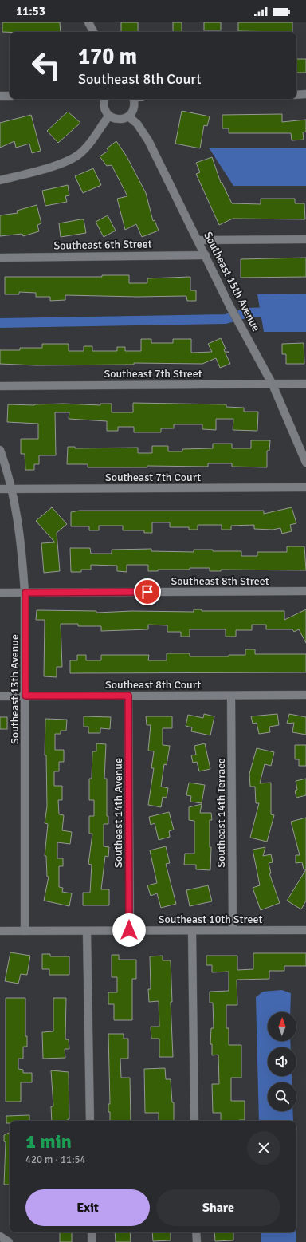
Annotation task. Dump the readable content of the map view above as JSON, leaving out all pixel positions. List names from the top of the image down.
{
  "streets": {
    "street": [
      "Southeast 6th Street",
      "Southeast 15th Avenue",
      "Southeast 7th Street",
      "Southeast 7th Court",
      "Southeast 8th Street",
      "Southeast 8th Court",
      "Southeast 13th Avenue",
      "Southeast 14th Avenue",
      "Southeast 14th Terrace",
      "Southeast 10th Street"
    ]
  },
  "crossings": [
    ["Southeast 6th Street", "Southeast 15th Avenue"],
    ["Southeast 15th Avenue", "Southeast 7th Street"],
    ["Southeast 7th Court", "Southeast 13th Avenue"],
    ["Southeast 8th Street", "Southeast 13th Avenue"],
    ["Southeast 8th Court", "Southeast 13th Avenue"],
    ["Southeast 8th Court", "Southeast 14th Avenue"],
    ["Southeast 8th Court", "Southeast 14th Terrace"],
    ["Southeast 13th Avenue", "Southeast 10th Street"],
    ["Southeast 14th Avenue", "Southeast 10th Street"],
    ["Southeast 14th Terrace", "Southeast 10th Street"]
  ],
  "north": "top",
  "page": {
    "status": "11:53",
    "turn": ["170 m", "Southeast 8th Court"],
    "heading": ["1 min", "420 m · 11:54"],
    "buttons": ["Exit", "Share"]
  }
}
